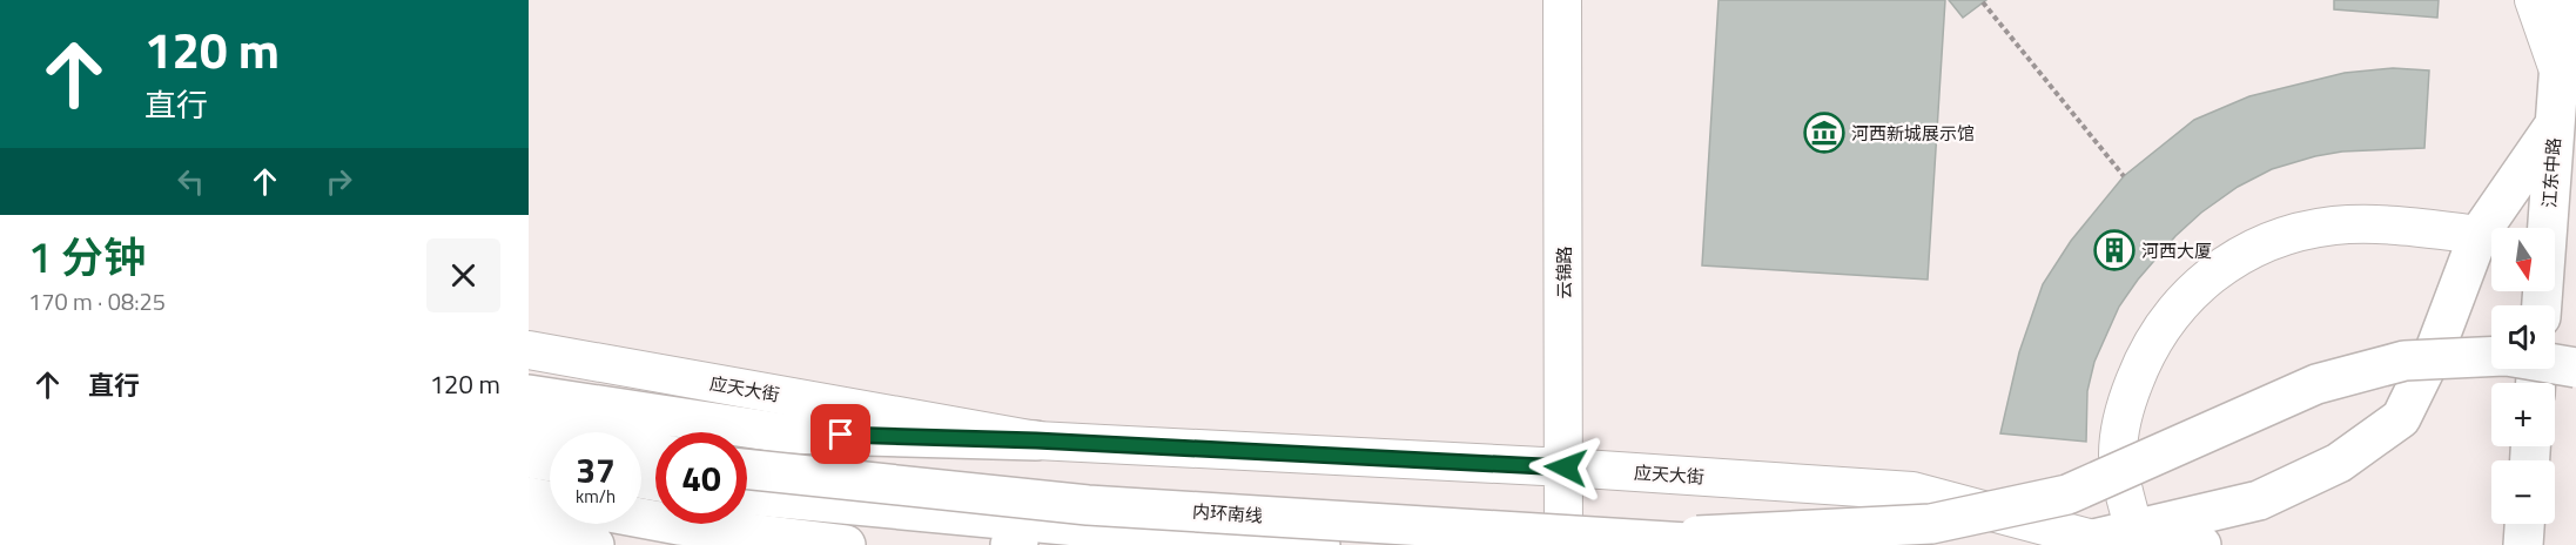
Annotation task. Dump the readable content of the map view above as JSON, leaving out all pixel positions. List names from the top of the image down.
{
  "streets": {
    "main road": ["江东中路", "应天大街", "内环南线"],
    "street": ["云锦路"]
  },
  "crossings": [
    ["云锦路", "应天大街"]
  ],
  "places": {
    "museum": ["河西新城展示馆"],
    "building": ["河西大厦"]
  },
  "north": "bottom",
  "page": {
    "turn": ["120 m", "直行"],
    "heading": ["1 分钟", "170 m · 08:25"],
    "map_buttons": ["+", "−"],
    "list": [
      {
        "name": "直行",
        "value": "120 m"
      }
    ],
    "speed": "37 km/h",
    "limit": "40"
  }
}
